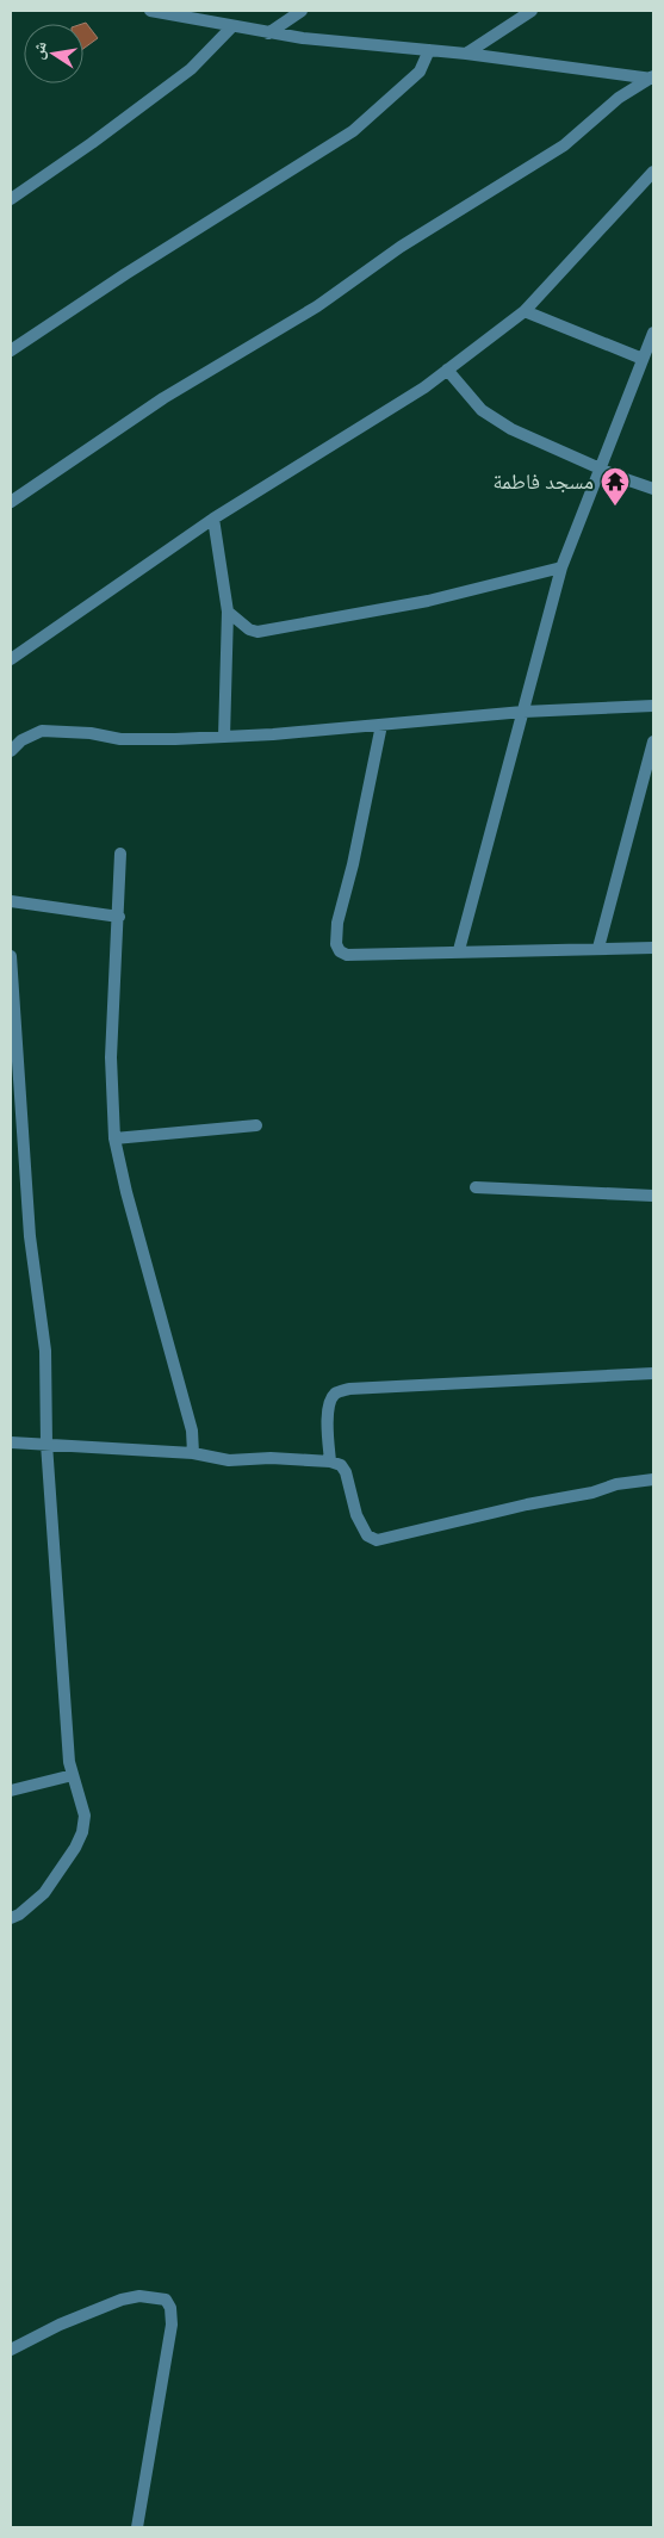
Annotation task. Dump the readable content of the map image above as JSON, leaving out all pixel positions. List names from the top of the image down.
{
  "places": {
    "temple": ["مسجد فاطمة"]
  },
  "north": "left"
}
